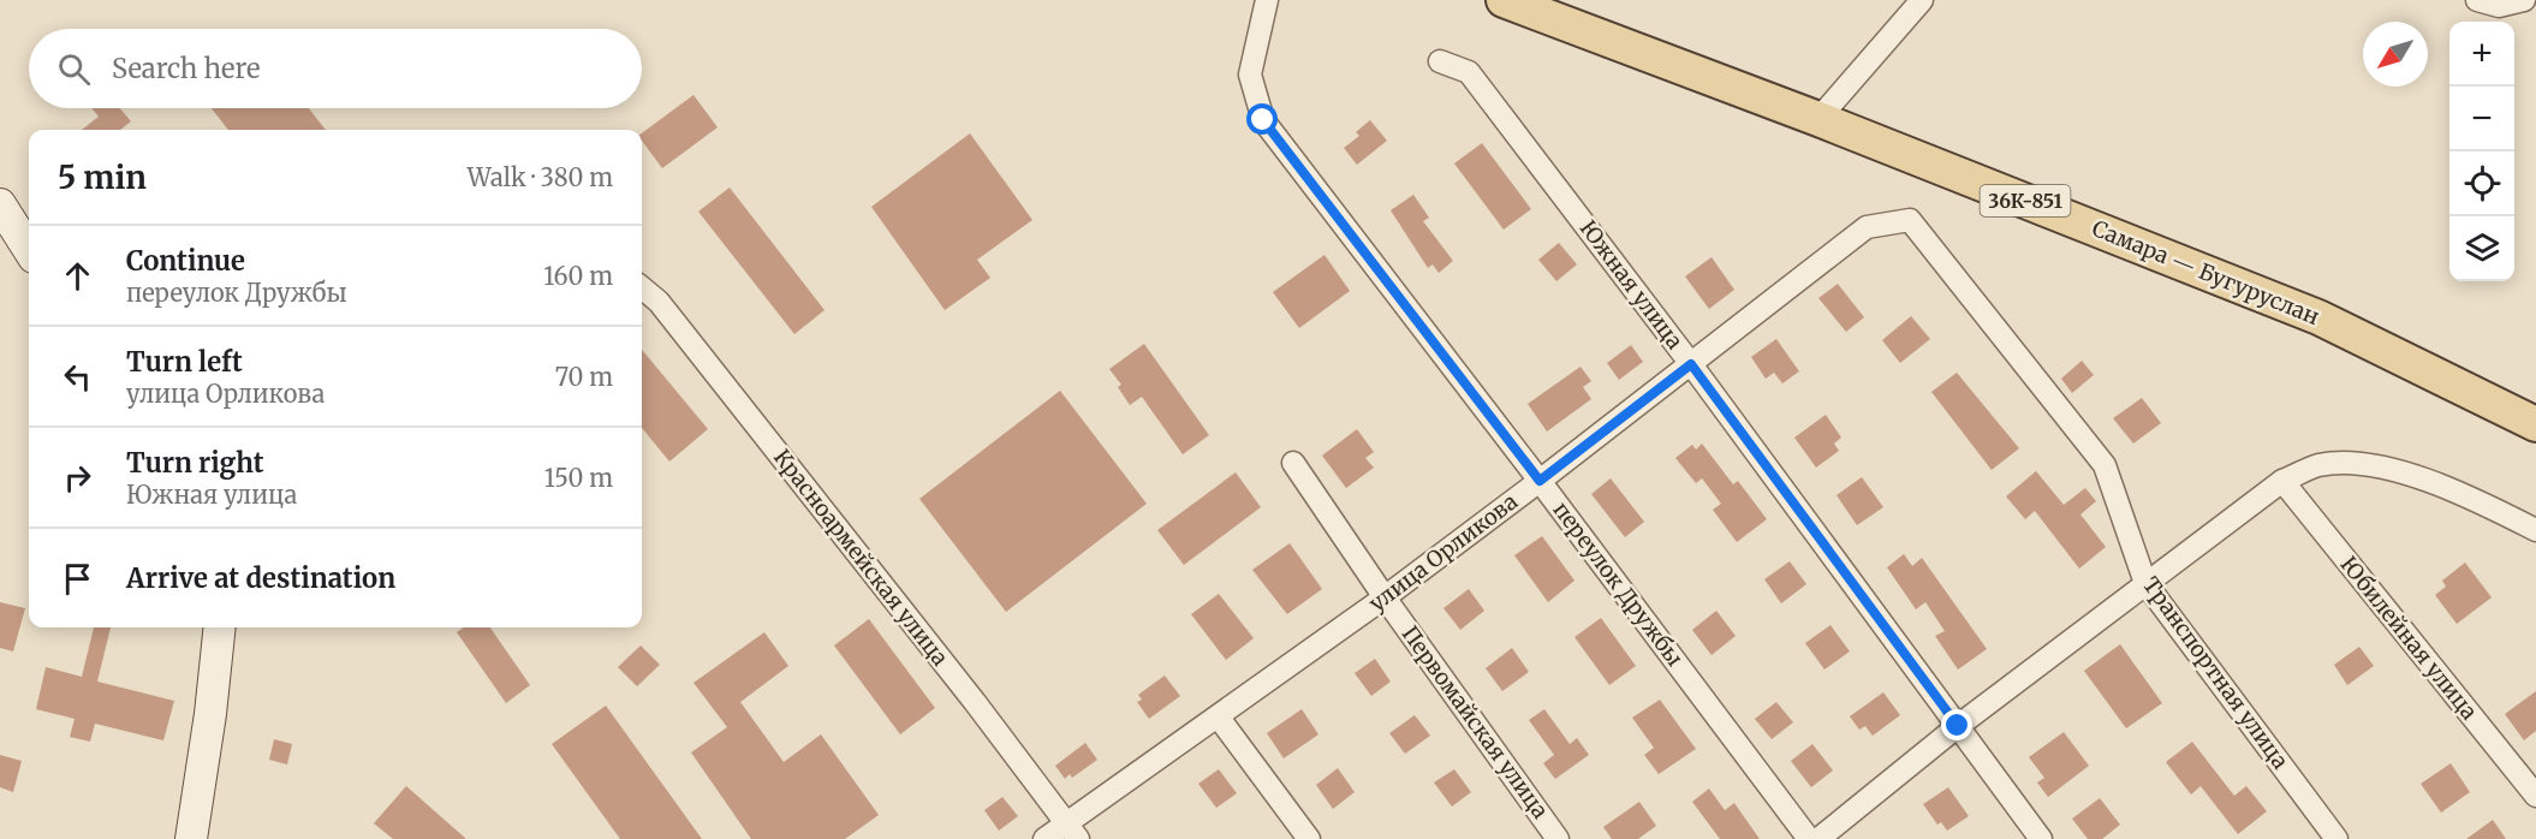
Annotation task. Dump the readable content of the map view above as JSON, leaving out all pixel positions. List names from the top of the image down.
{
  "streets": {
    "main road": ["36К-851", "Самара — Бугуруслан"],
    "street": [
      "Южная улица",
      "улица Орликова",
      "Красноармейская улица",
      "переулок Дружбы",
      "Юбилейная улица",
      "Транспортная улица",
      "Первомайская улица"
    ]
  },
  "crossings": [
    ["Южная улица", "улица Орликова"],
    ["улица Орликова", "Красноармейская улица"],
    ["улица Орликова", "переулок Дружбы"],
    ["улица Орликова", "Транспортная улица"],
    ["улица Орликова", "Первомайская улица"]
  ],
  "north": "bottom left",
  "page": {
    "map_buttons": ["+", "−"],
    "search": "Search here",
    "heading": ["5 min", "Walk · 380 m"],
    "list": [
      ["Continue", "переулок Дружбы", "160 m"],
      ["Turn left", "улица Орликова", "70 m"],
      ["Turn right", "Южная улица", "150 m"],
      "Arrive at destination"
    ]
  }
}
